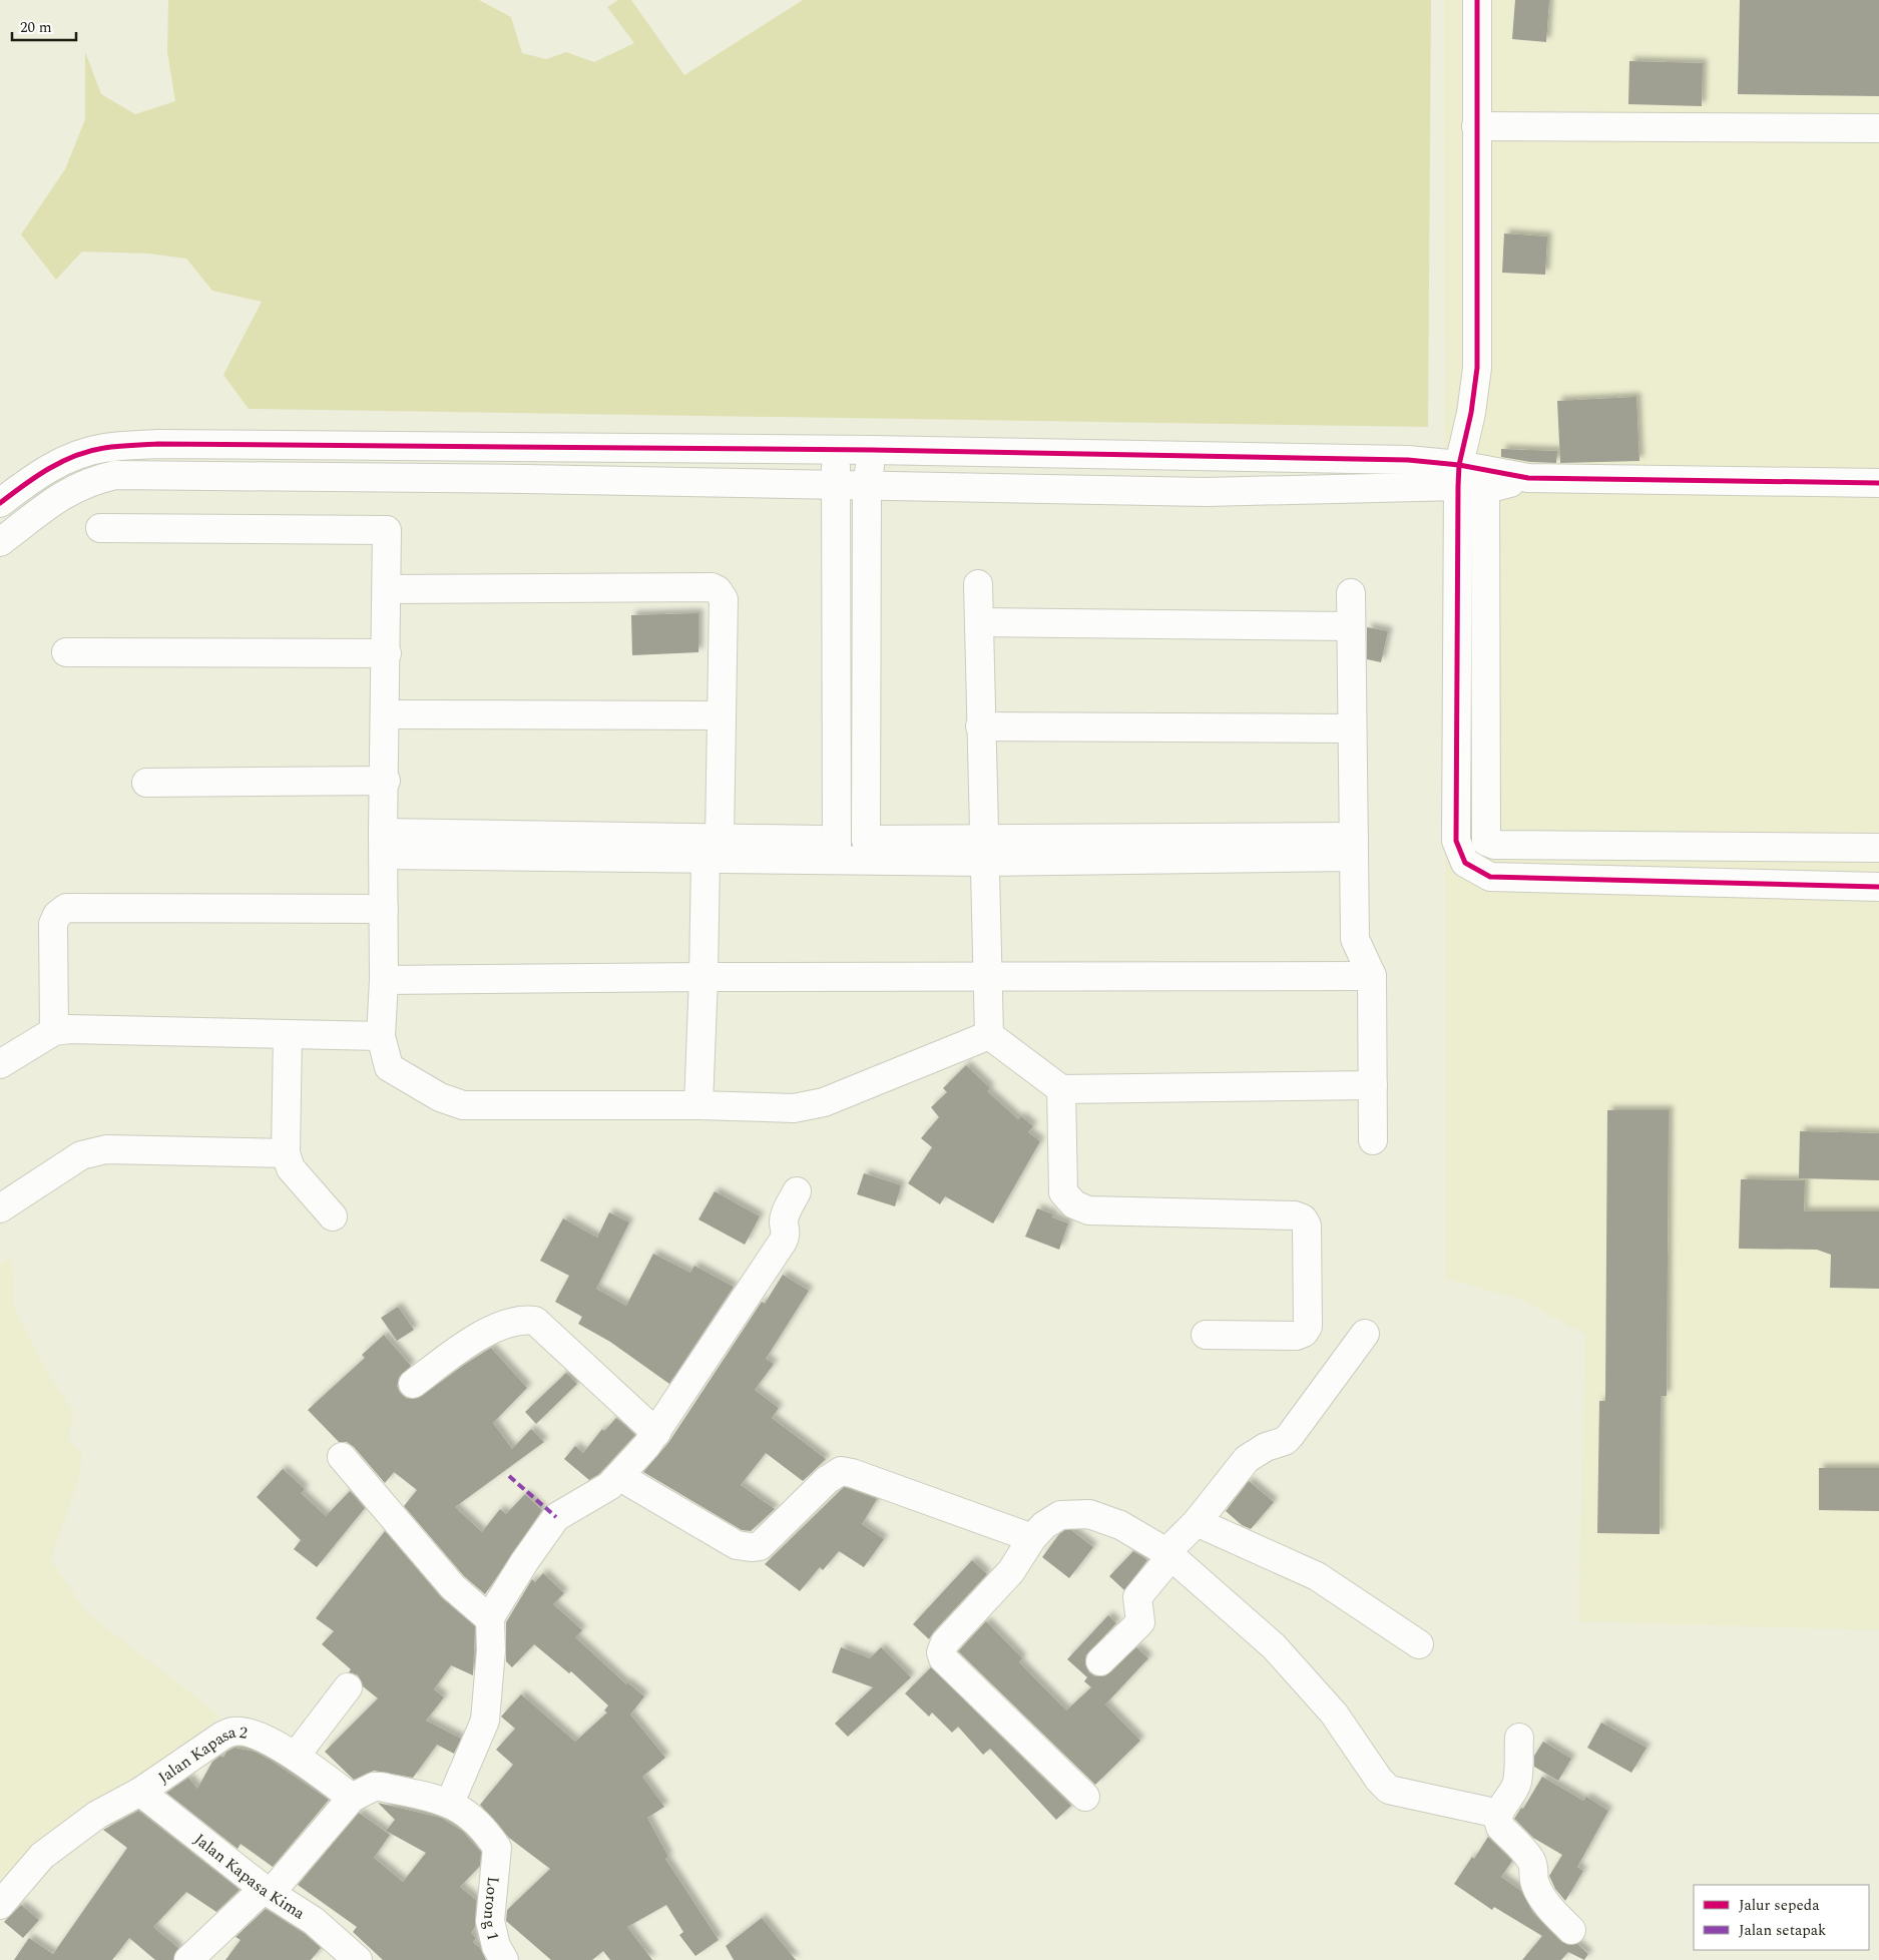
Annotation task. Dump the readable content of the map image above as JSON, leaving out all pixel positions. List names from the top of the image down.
{
  "streets": {
    "street": ["Jalan Kapasa 2", "Jalan Kapasa Kima", "Lorong 1"]
  },
  "crossings": [
    ["Jalan Kapasa 2", "Jalan Kapasa Kima"]
  ],
  "legend": ["Jalur sepeda", "Jalan setapak"],
  "scale_bar": "20 m"
}
